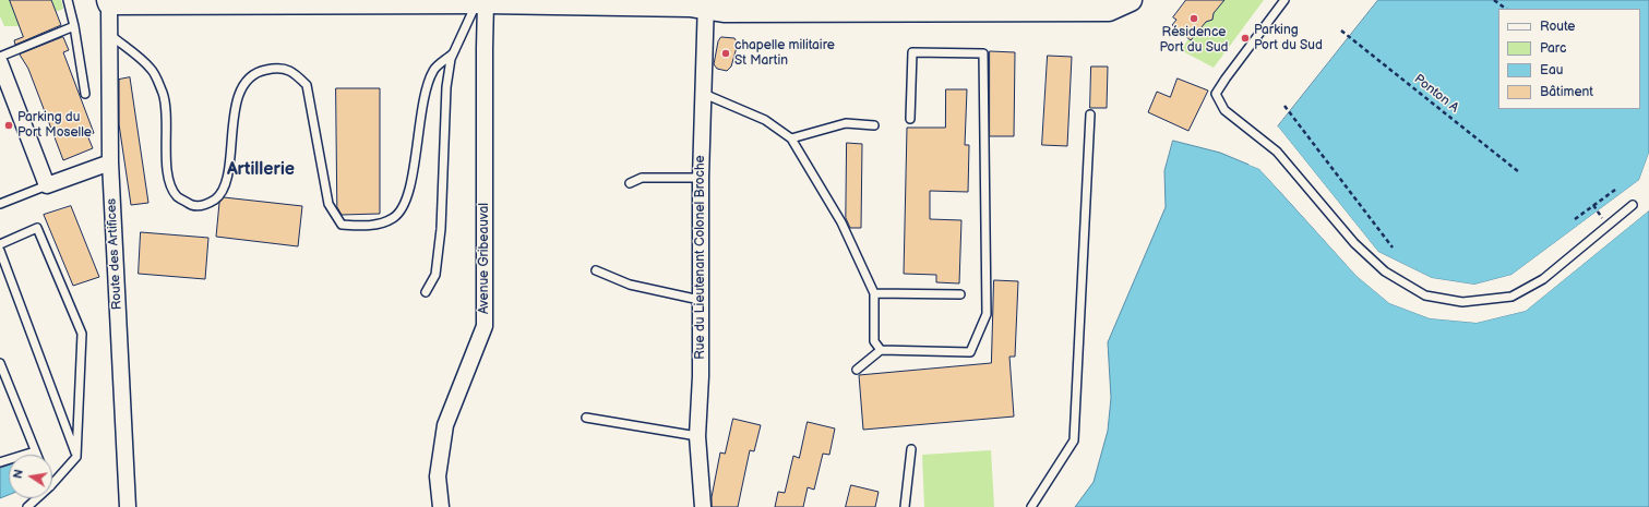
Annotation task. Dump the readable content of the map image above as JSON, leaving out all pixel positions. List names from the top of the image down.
{
  "streets": {
    "street": ["Route des Artifices", "Rue du Lieutenant Colonel Broche", "Avenue Gribeauval"],
    "path": ["Ponton A"]
  },
  "districts": ["Artillerie"],
  "places": [
    "Résidence Port du Sud",
    "Parking Port du Sud",
    "chapelle militaire St Martin",
    "Parking du Port Moselle"
  ],
  "legend": [
    "Route",
    "Parc",
    "Eau",
    "Bâtiment"
  ],
  "north": "left"
}
